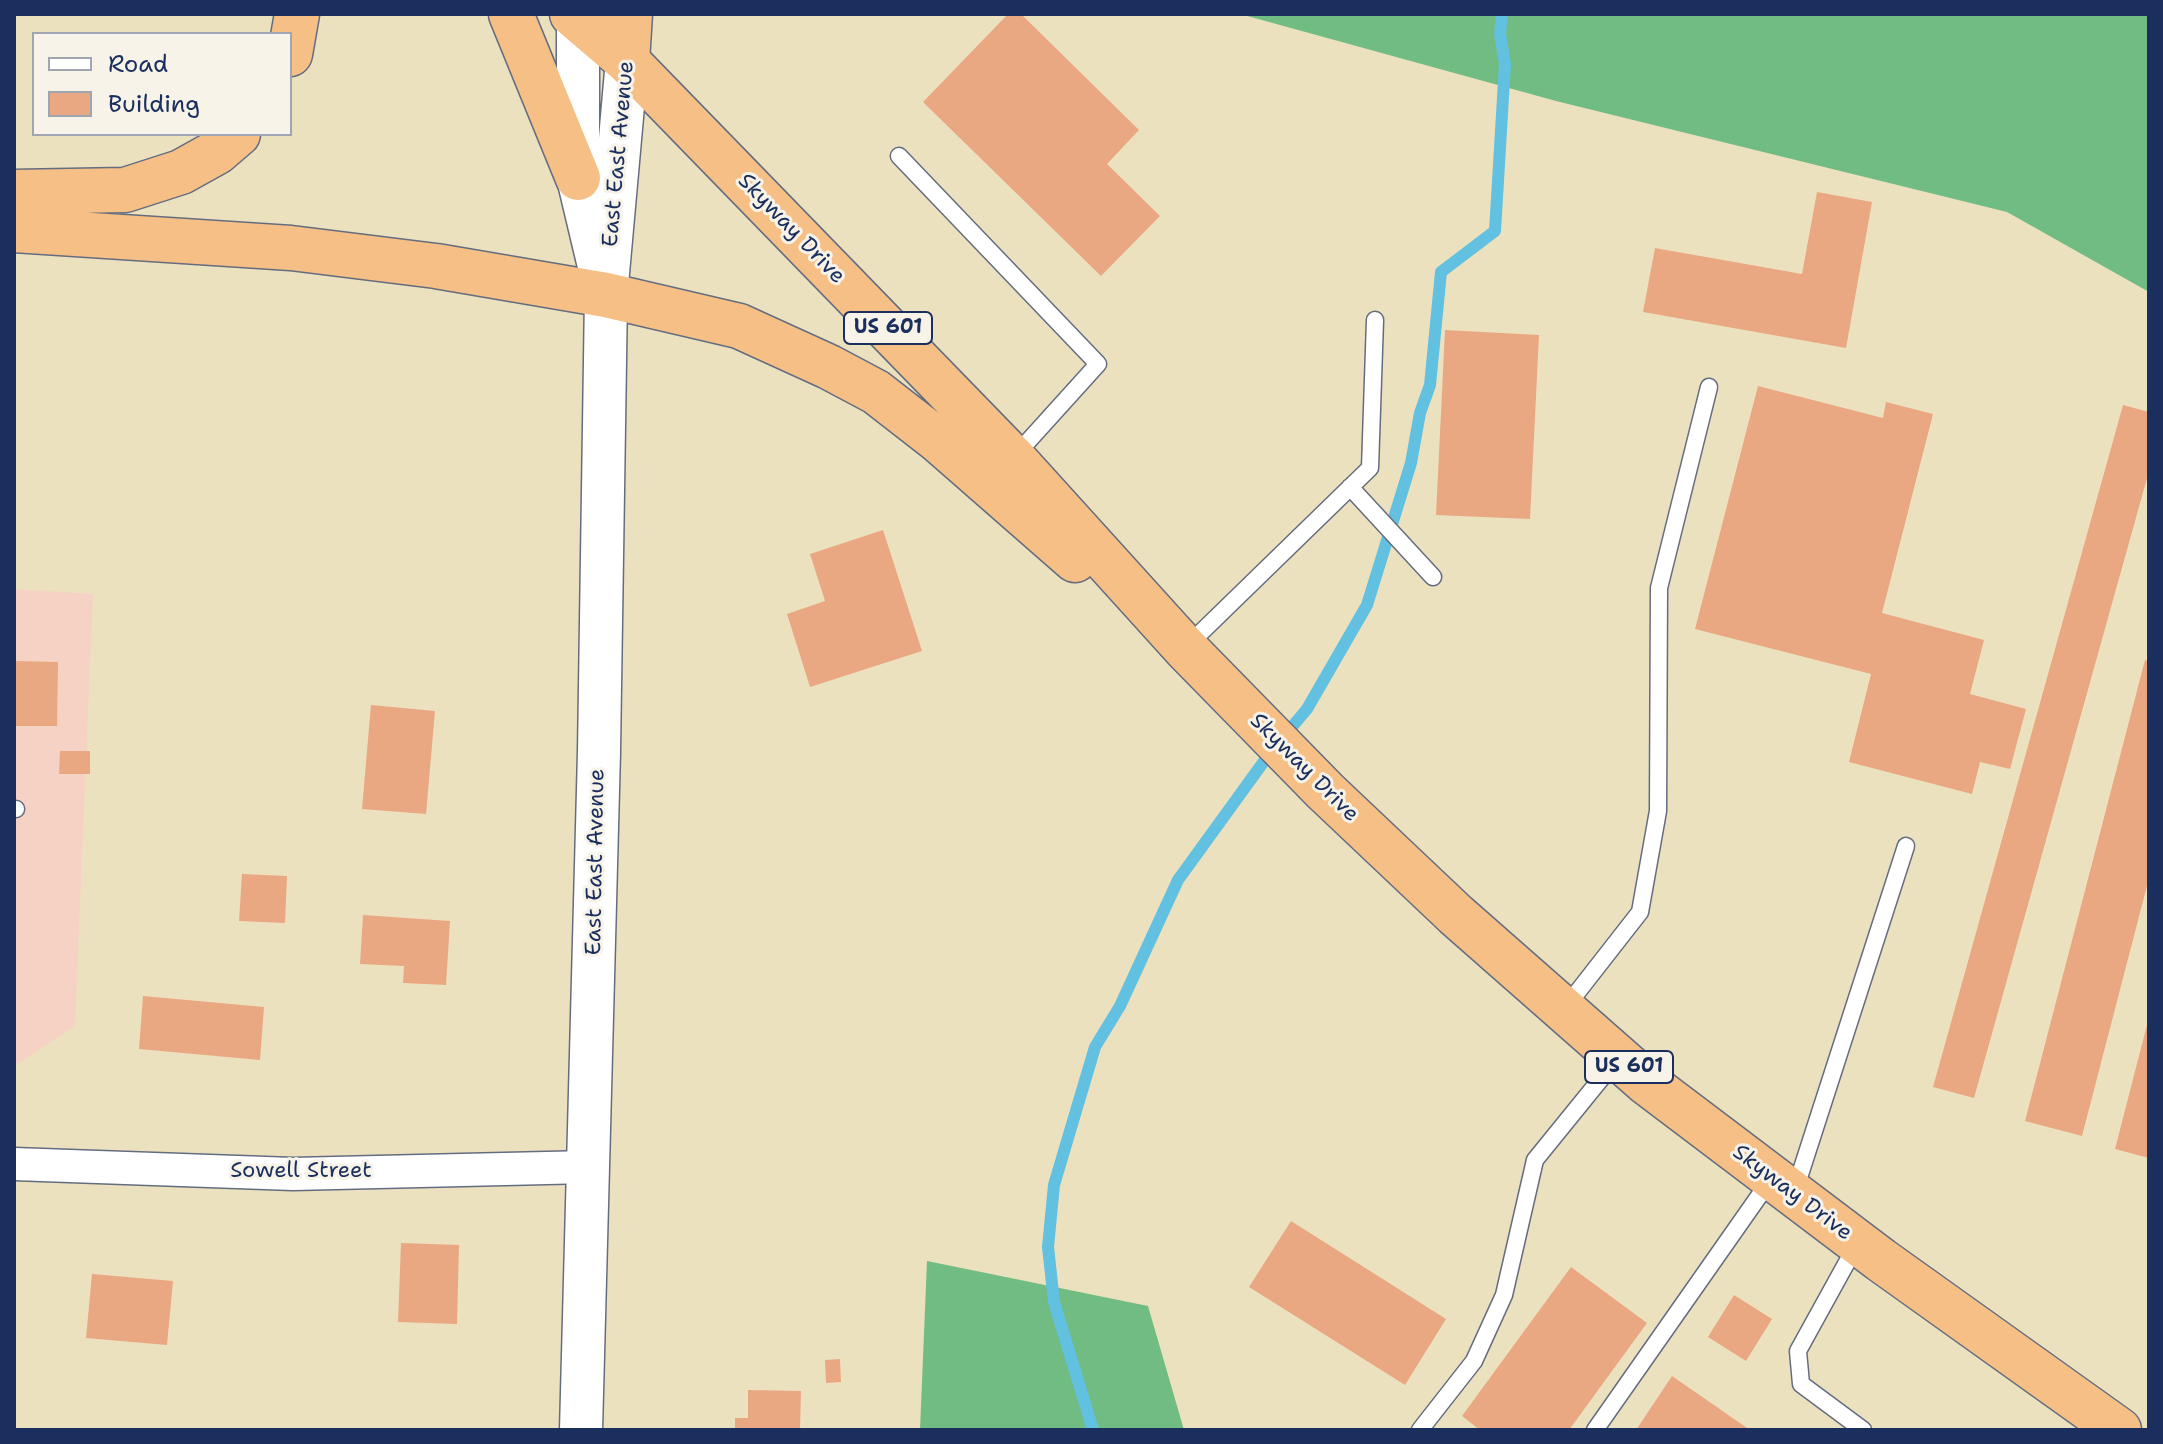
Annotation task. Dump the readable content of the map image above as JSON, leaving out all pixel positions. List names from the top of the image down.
{
  "streets": {
    "highway": ["East East Avenue", "Skyway Drive", "US 601"],
    "street": ["Sowell Street"]
  },
  "crossings": [
    ["East East Avenue", "Skyway Drive"],
    ["East East Avenue", "US 601"],
    ["East East Avenue", "Sowell Street"],
    ["Skyway Drive", "US 601"]
  ],
  "legend": ["Road", "Building"]
}
